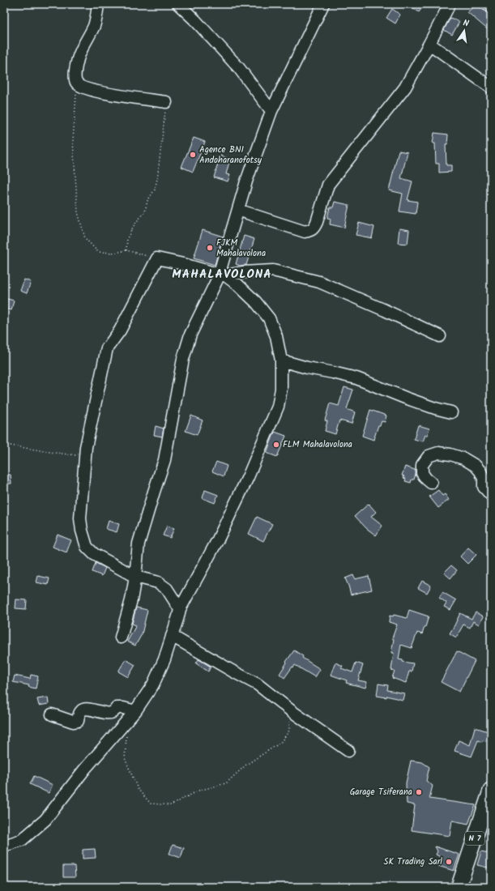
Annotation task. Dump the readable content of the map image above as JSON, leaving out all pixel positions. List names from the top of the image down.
{
  "streets": {
    "main road": ["N 7"]
  },
  "districts": ["MAHALAVOLONA"],
  "places": [
    "Agence BNI Andoharanofotsy",
    "FJKM Mahalavolona",
    "FLM Mahalavolona",
    "Garage Tsiferana",
    "SK Trading Sarl"
  ],
  "north": "top"
}
